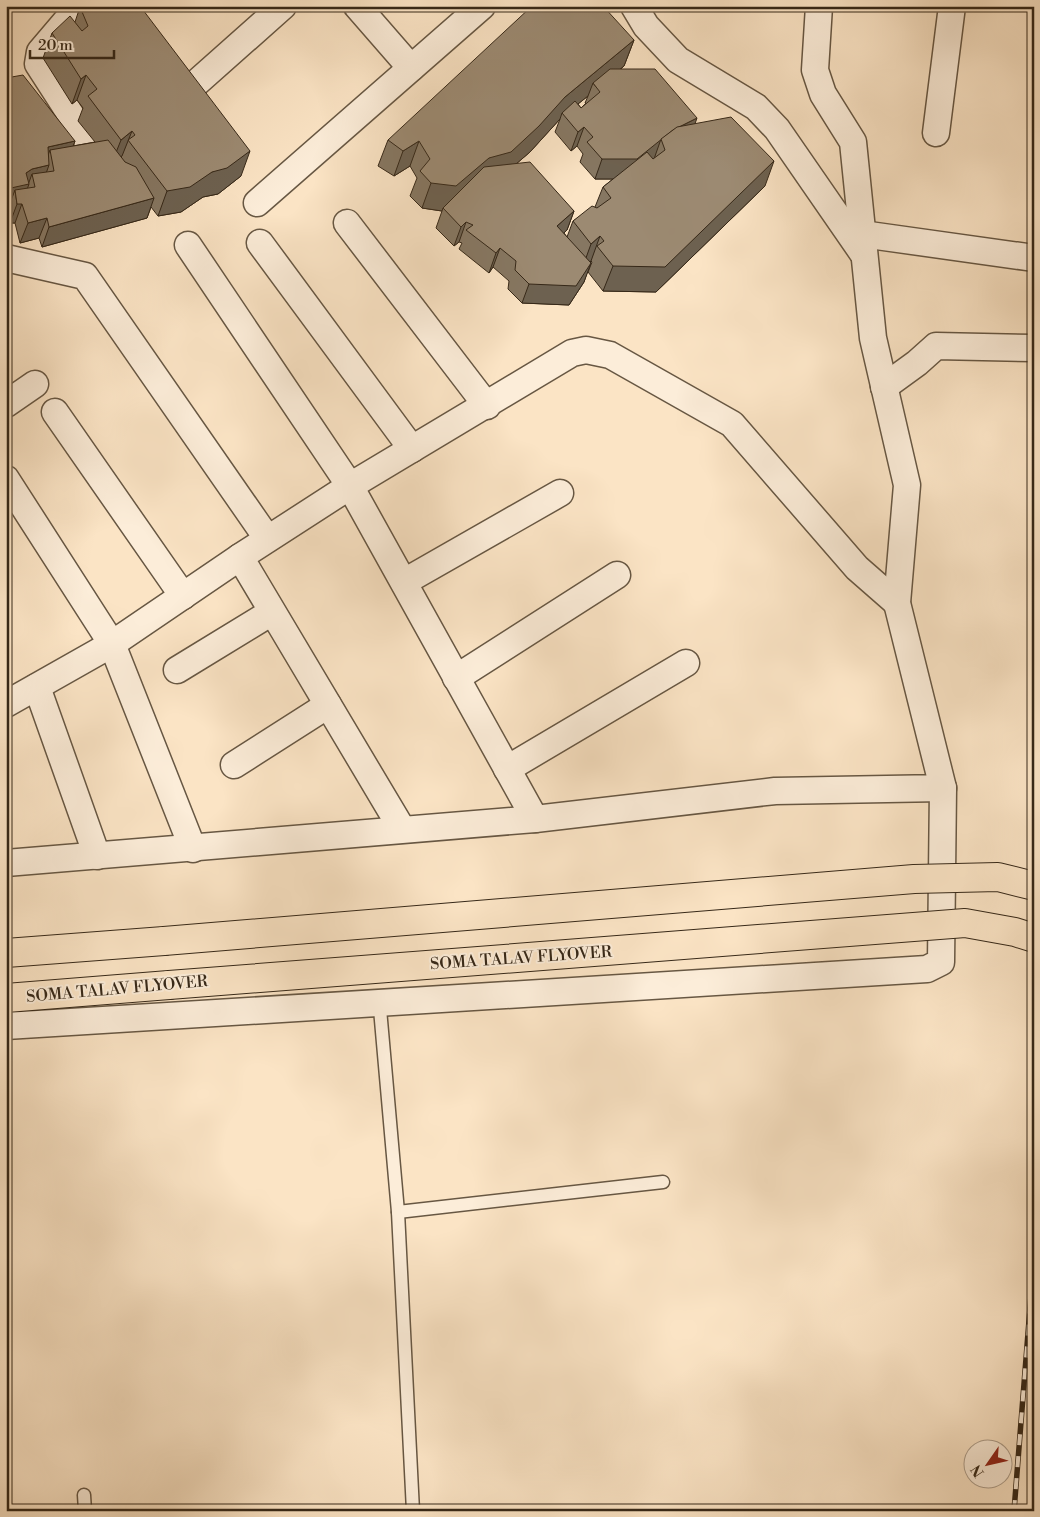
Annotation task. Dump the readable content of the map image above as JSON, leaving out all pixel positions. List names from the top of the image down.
{
  "streets": {
    "main road": ["SOMA TALAV FLYOVER"]
  },
  "scale_bar": "20 m",
  "north": "bottom left"
}
